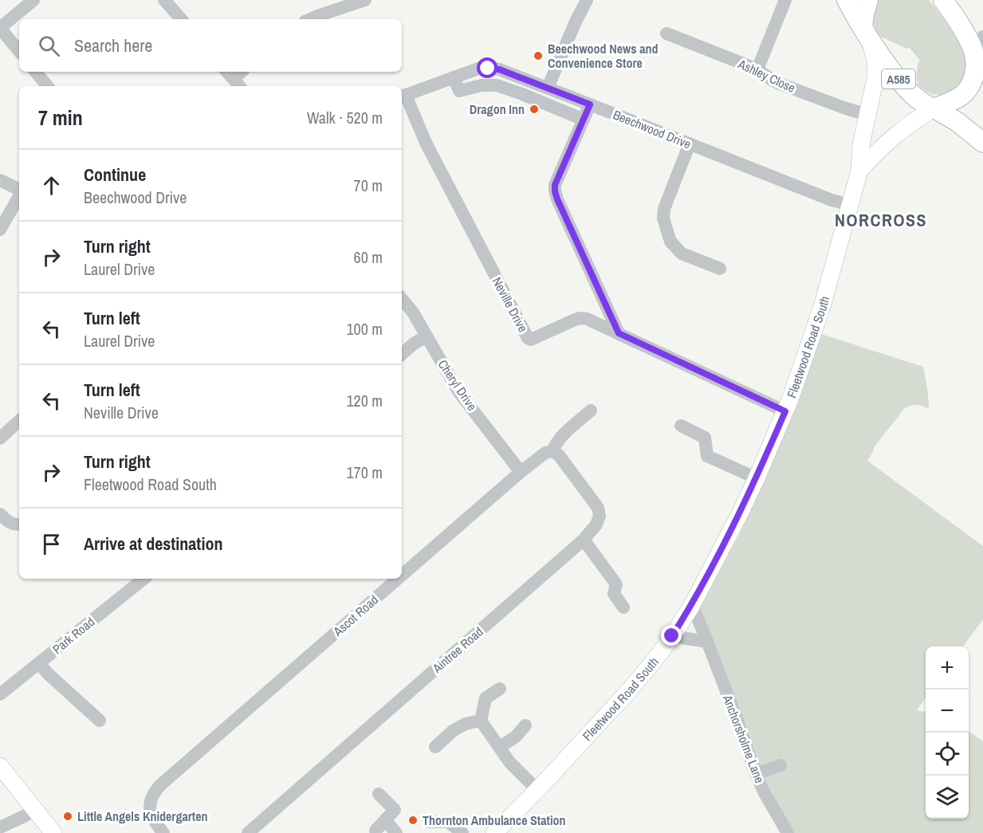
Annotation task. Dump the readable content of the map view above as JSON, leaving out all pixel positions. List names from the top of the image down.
{
  "streets": {
    "highway": ["A585"],
    "main road": ["Fleetwood Road South"],
    "street": [
      "Ashley Close",
      "Beechwood Drive",
      "Neville Drive",
      "Cheryl Drive",
      "Ascot Road",
      "Park Road",
      "Aintree Road",
      "Anchorsholme Lane"
    ]
  },
  "crossings": [
    ["Ashley Close", "Fleetwood Road South"],
    ["A585", "Fleetwood Road South"],
    ["Beechwood Drive", "Neville Drive"],
    ["Beechwood Drive", "Fleetwood Road South"],
    ["Neville Drive", "Fleetwood Road South"],
    ["Fleetwood Road South", "Anchorsholme Lane"],
    ["Cheryl Drive", "Ascot Road"],
    ["Ascot Road", "Aintree Road"]
  ],
  "districts": ["NORCROSS"],
  "places": [
    "Beechwood News and Convenience Store",
    "Dragon Inn",
    "Little Angels Knidergarten",
    "Thornton Ambulance Station"
  ],
  "page": {
    "search": "Search here",
    "heading": ["7 min", "Walk · 520 m"],
    "list": [
      ["Continue", "Beechwood Drive", "70 m"],
      ["Turn right", "Laurel Drive", "60 m"],
      ["Turn left", "Laurel Drive", "100 m"],
      ["Turn left", "Neville Drive", "120 m"],
      ["Turn right", "Fleetwood Road South", "170 m"],
      "Arrive at destination"
    ],
    "map_buttons": ["+", "−"]
  }
}
